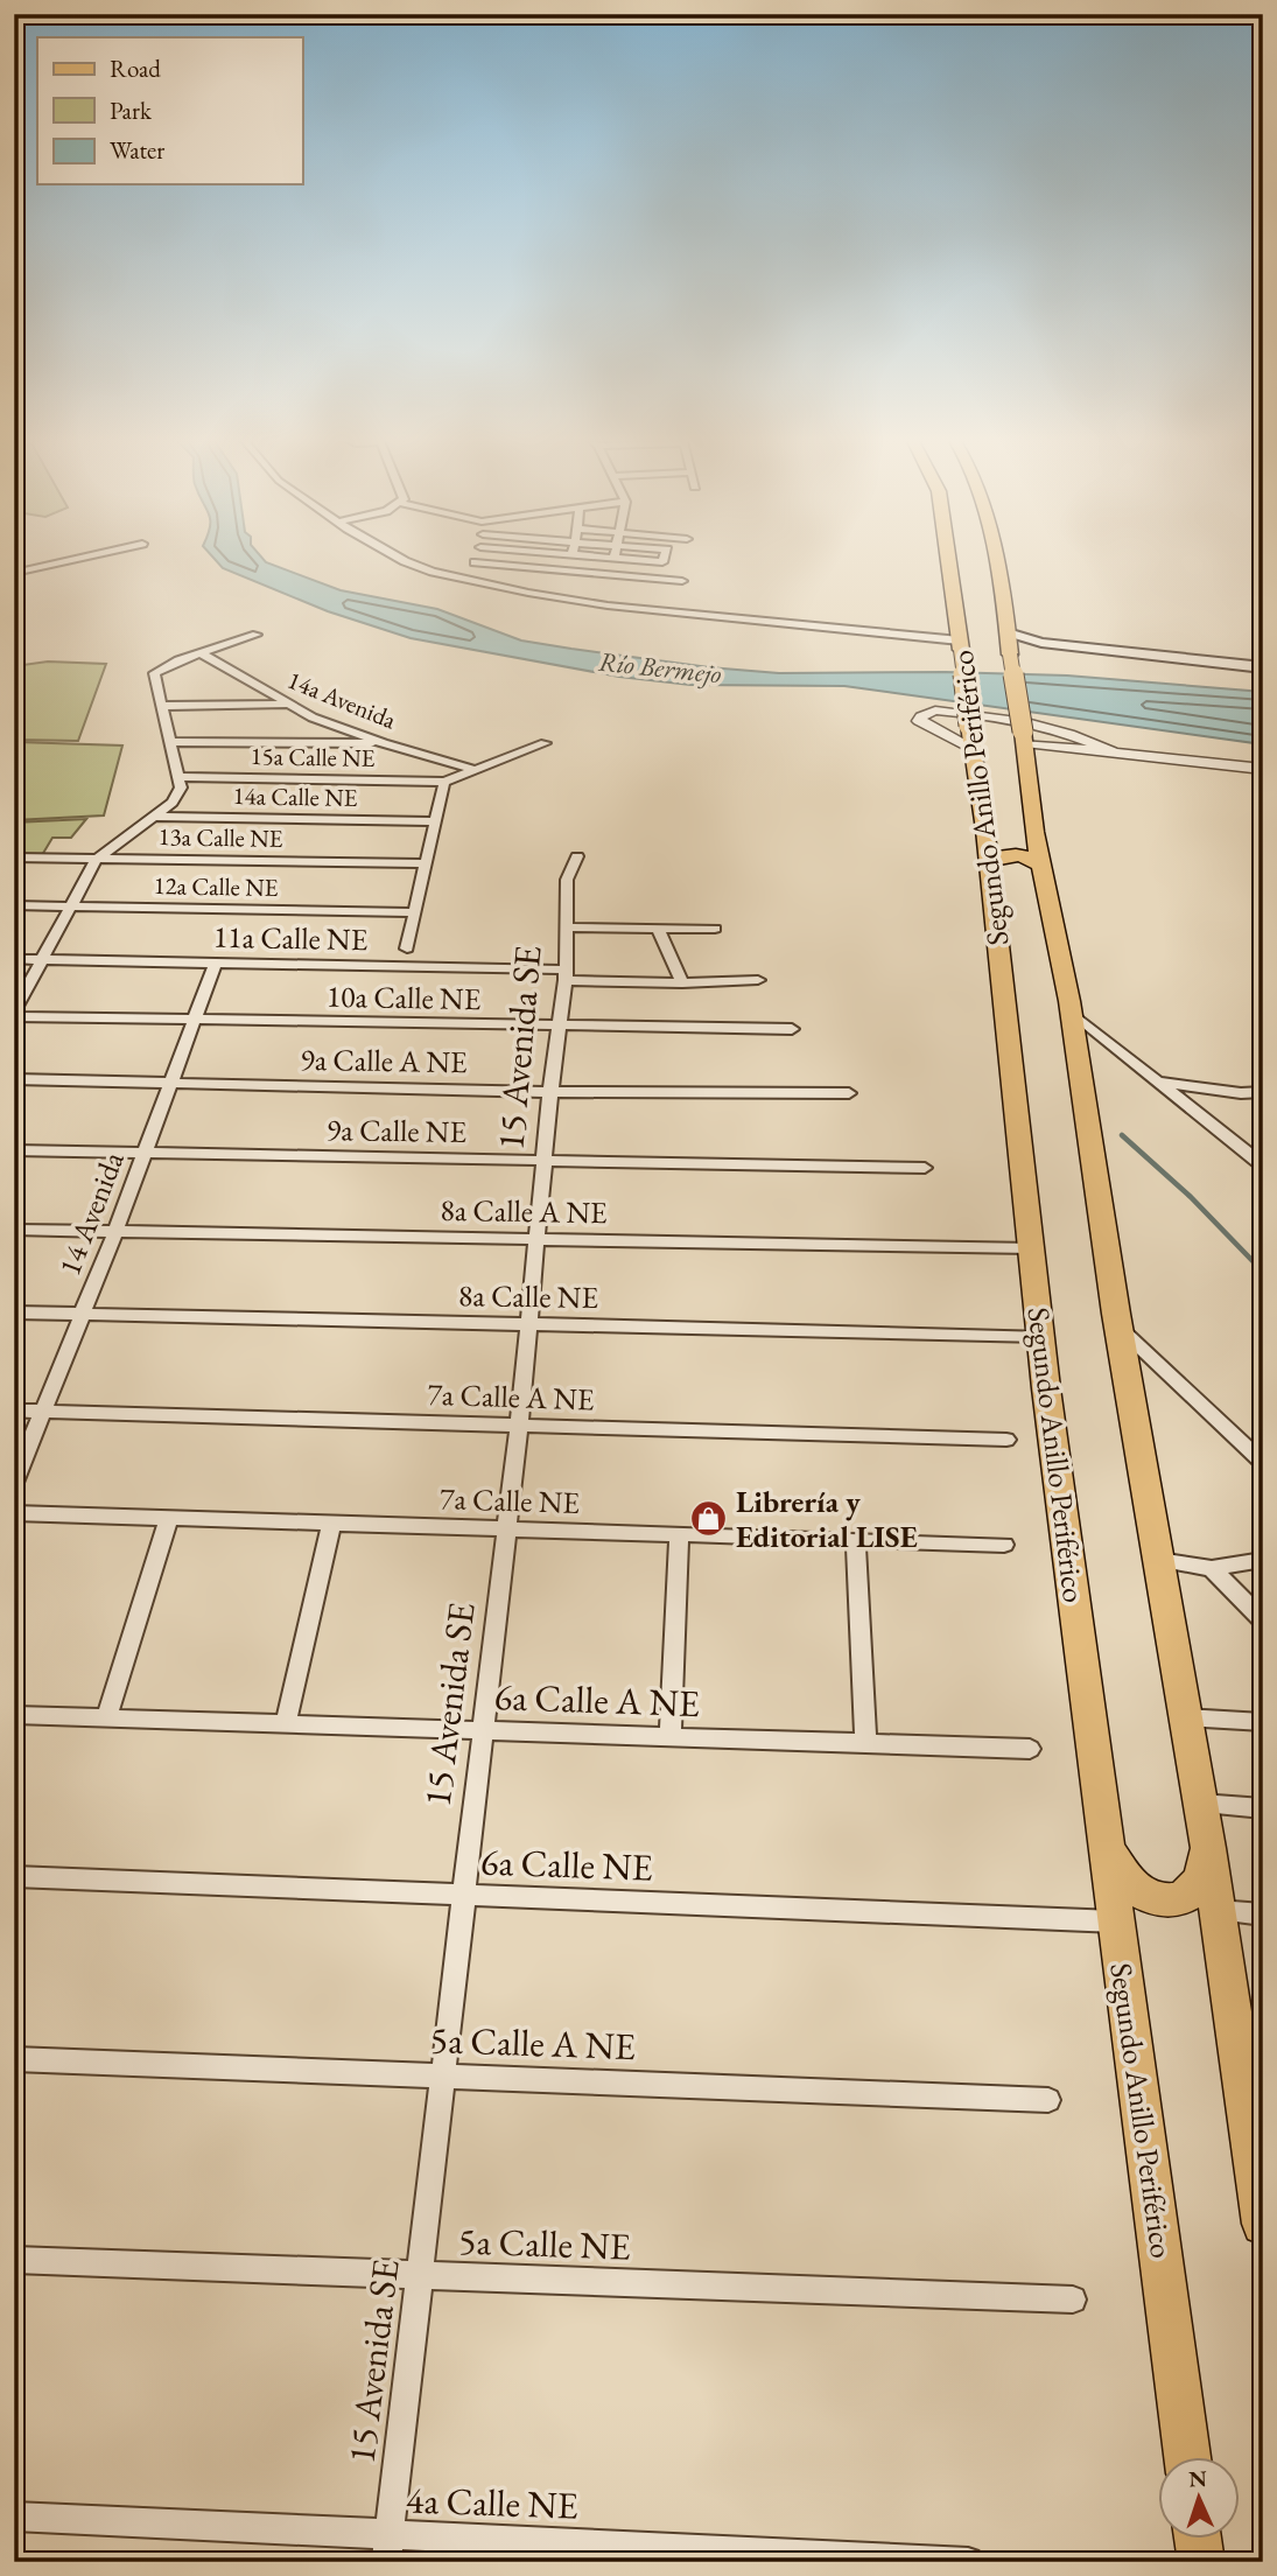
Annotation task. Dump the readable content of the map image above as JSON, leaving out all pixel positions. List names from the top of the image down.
{
  "streets": {
    "main road": ["Segundo Anillo Periférico"],
    "street": [
      "14a Avenida",
      "15a Calle NE",
      "14a Calle NE",
      "13a Calle NE",
      "12a Calle NE",
      "11a Calle NE",
      "10a Calle NE",
      "15 Avenida SE",
      "9a Calle A NE",
      "9a Calle NE",
      "8a Calle A NE",
      "14 Avenida",
      "8a Calle NE",
      "7a Calle A NE",
      "7a Calle NE",
      "6a Calle A NE",
      "6a Calle NE",
      "5a Calle A NE",
      "5a Calle NE",
      "4a Calle NE"
    ]
  },
  "crossings": [
    ["Segundo Anillo Periférico", "8a Calle A NE"],
    ["Segundo Anillo Periférico", "8a Calle NE"],
    ["Segundo Anillo Periférico", "6a Calle NE"],
    ["11a Calle NE", "15 Avenida SE"],
    ["11a Calle NE", "14 Avenida"],
    ["10a Calle NE", "15 Avenida SE"],
    ["10a Calle NE", "14 Avenida"],
    ["15 Avenida SE", "9a Calle A NE"],
    ["15 Avenida SE", "9a Calle NE"],
    ["15 Avenida SE", "8a Calle A NE"],
    ["15 Avenida SE", "8a Calle NE"],
    ["15 Avenida SE", "7a Calle A NE"],
    ["15 Avenida SE", "7a Calle NE"],
    ["15 Avenida SE", "6a Calle A NE"],
    ["15 Avenida SE", "6a Calle NE"],
    ["15 Avenida SE", "5a Calle A NE"],
    ["15 Avenida SE", "5a Calle NE"],
    ["15 Avenida SE", "4a Calle NE"],
    ["9a Calle A NE", "14 Avenida"],
    ["9a Calle NE", "14 Avenida"],
    ["8a Calle A NE", "14 Avenida"],
    ["14 Avenida", "8a Calle NE"],
    ["14 Avenida", "7a Calle A NE"]
  ],
  "water": ["Río Bermejo"],
  "places": {
    "shop": ["Librería y Editorial LISE"]
  },
  "legend": ["Road", "Park", "Water"],
  "north": "top"
}
